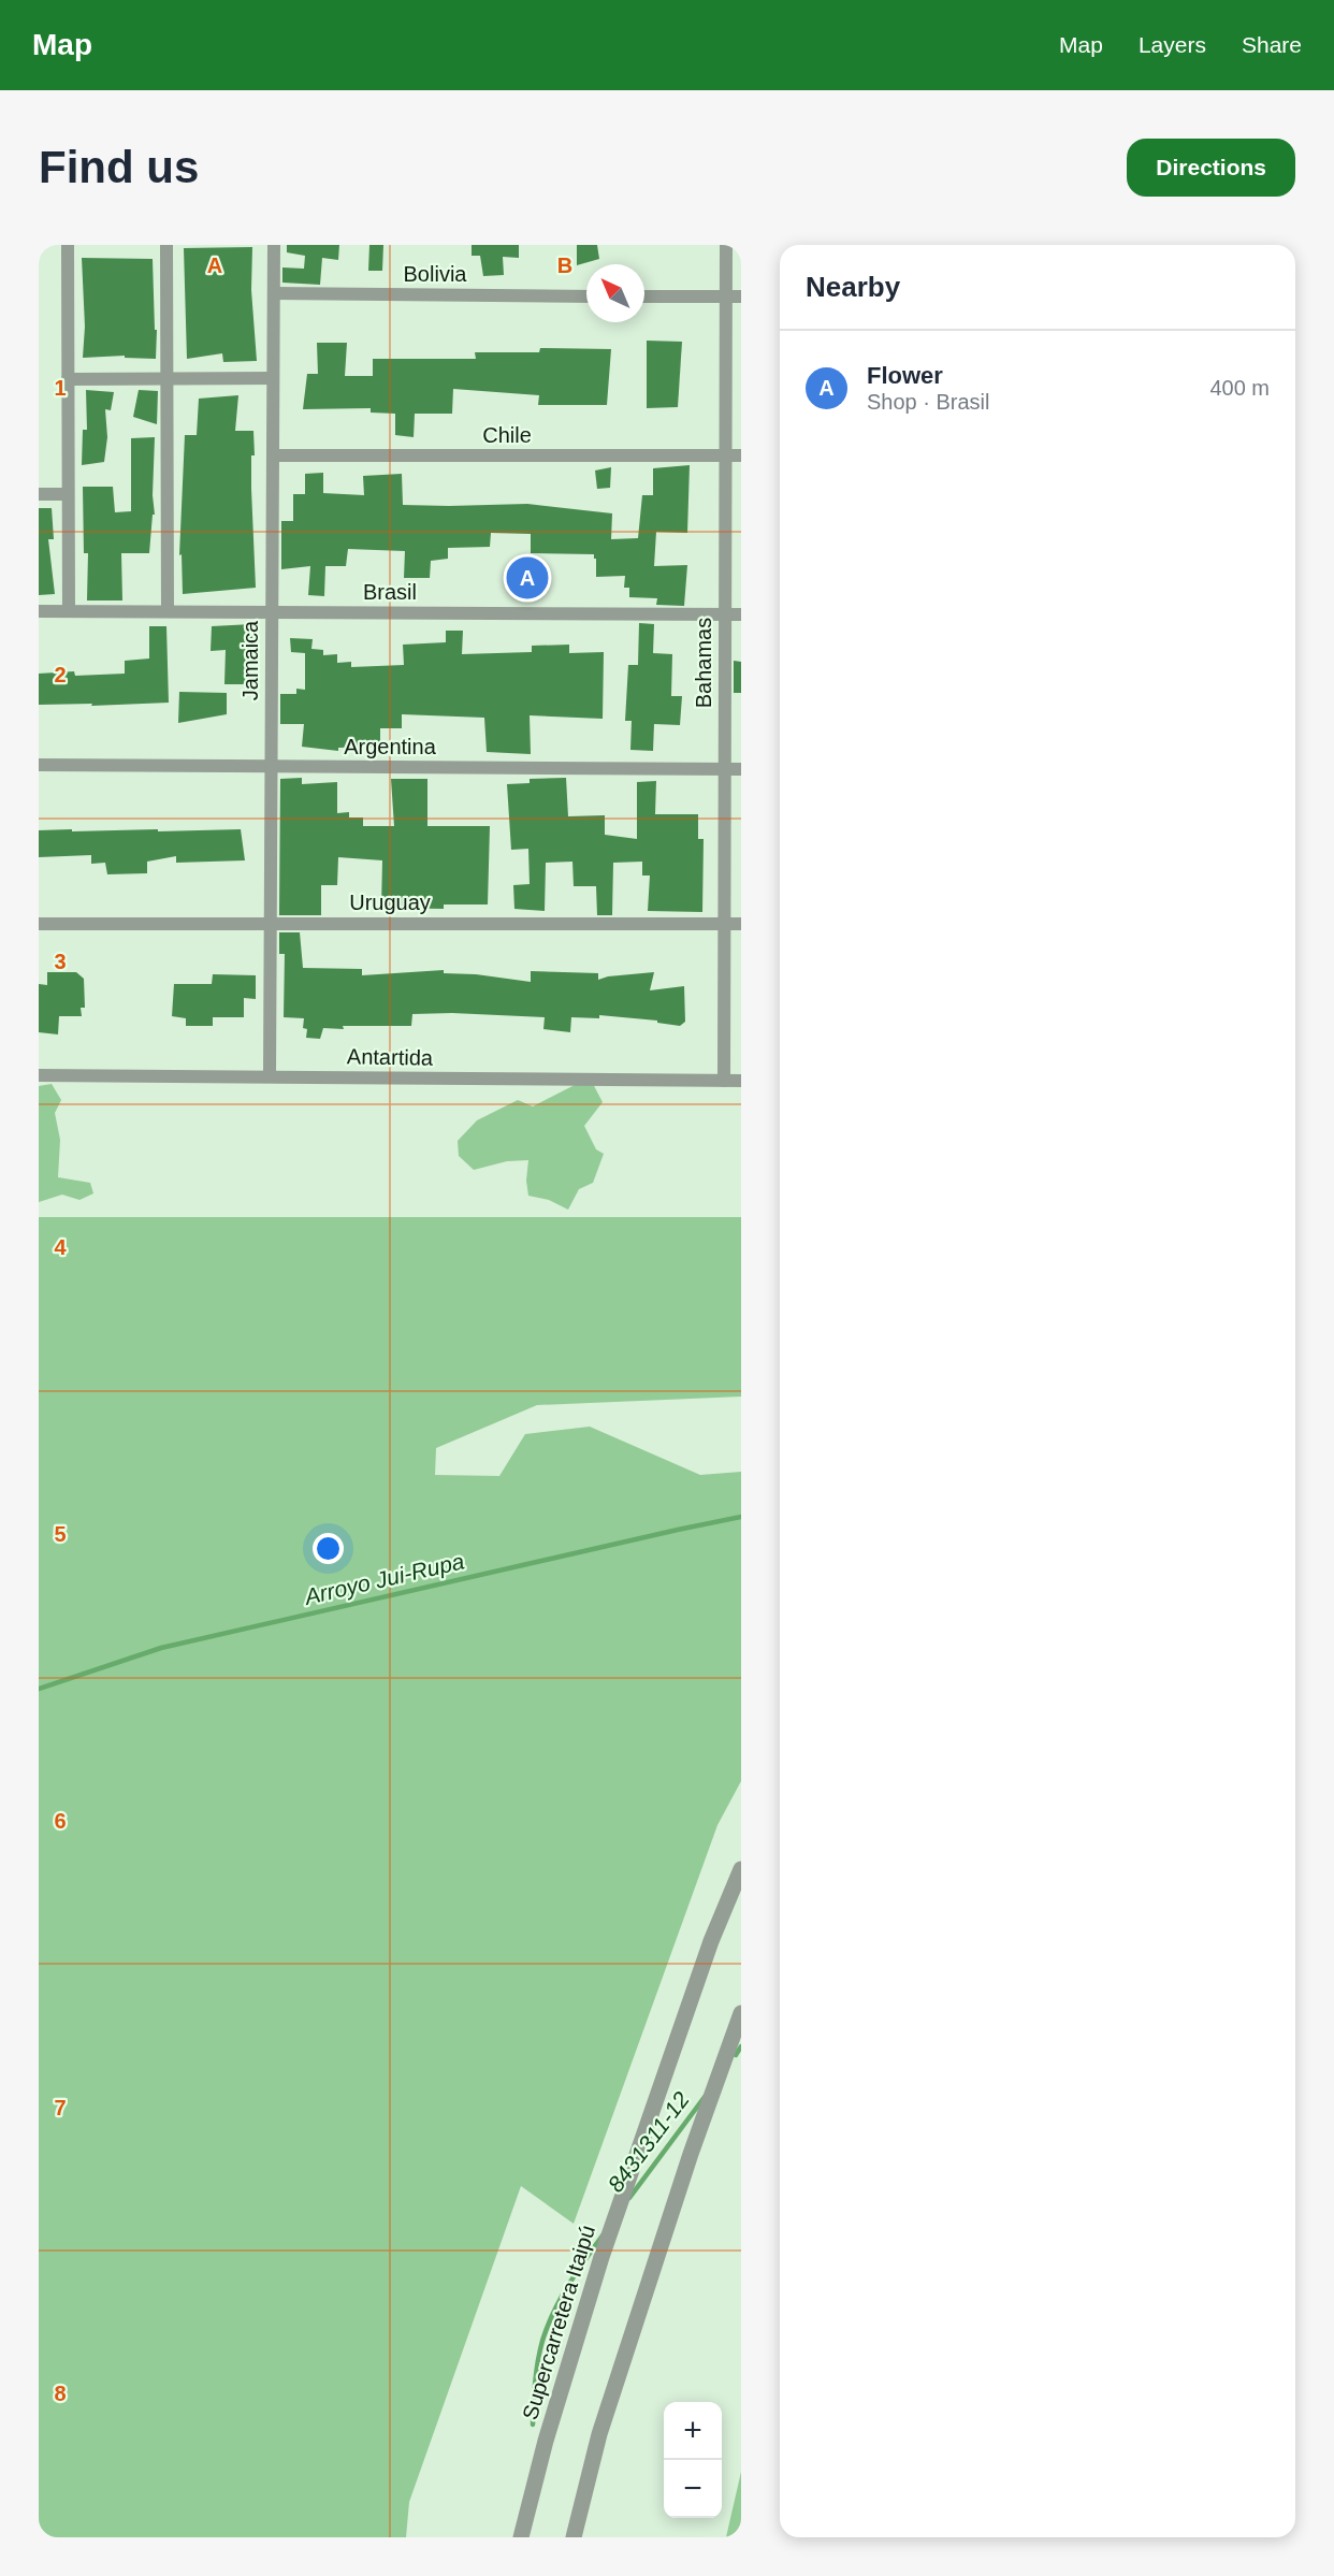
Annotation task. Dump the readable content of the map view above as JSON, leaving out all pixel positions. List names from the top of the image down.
{
  "streets": {
    "street": [
      "Bolivia",
      "Chile",
      "Brasil",
      "Jamaica",
      "Bahamas",
      "Argentina",
      "Uruguay",
      "Antartida",
      "Supercarretera Itaipú"
    ]
  },
  "crossings": [
    ["Bolivia", "Jamaica"],
    ["Chile", "Jamaica"],
    ["Chile", "Bahamas"],
    ["Brasil", "Jamaica"],
    ["Brasil", "Bahamas"],
    ["Jamaica", "Argentina"],
    ["Jamaica", "Uruguay"],
    ["Jamaica", "Antartida"],
    ["Bahamas", "Argentina"],
    ["Bahamas", "Uruguay"],
    ["Bahamas", "Antartida"]
  ],
  "water": ["Arroyo Jui-Rupa", "8431311-12"],
  "north": "top left",
  "page": {
    "header": "Map",
    "nav": ["Map", "Layers", "Share"],
    "buttons": "Directions",
    "title": "Find us",
    "heading": "Nearby",
    "list": [
      {
        "mark": "A",
        "name": "Flower",
        "note": "Shop · Brasil",
        "value": "400 m"
      }
    ],
    "pins": "A",
    "map_buttons": ["+", "−"]
  },
  "grid": {
    "columns": ["A", "B"],
    "rows": [
      "1",
      "2",
      "3",
      "4",
      "5",
      "6",
      "7",
      "8"
    ]
  }
}
